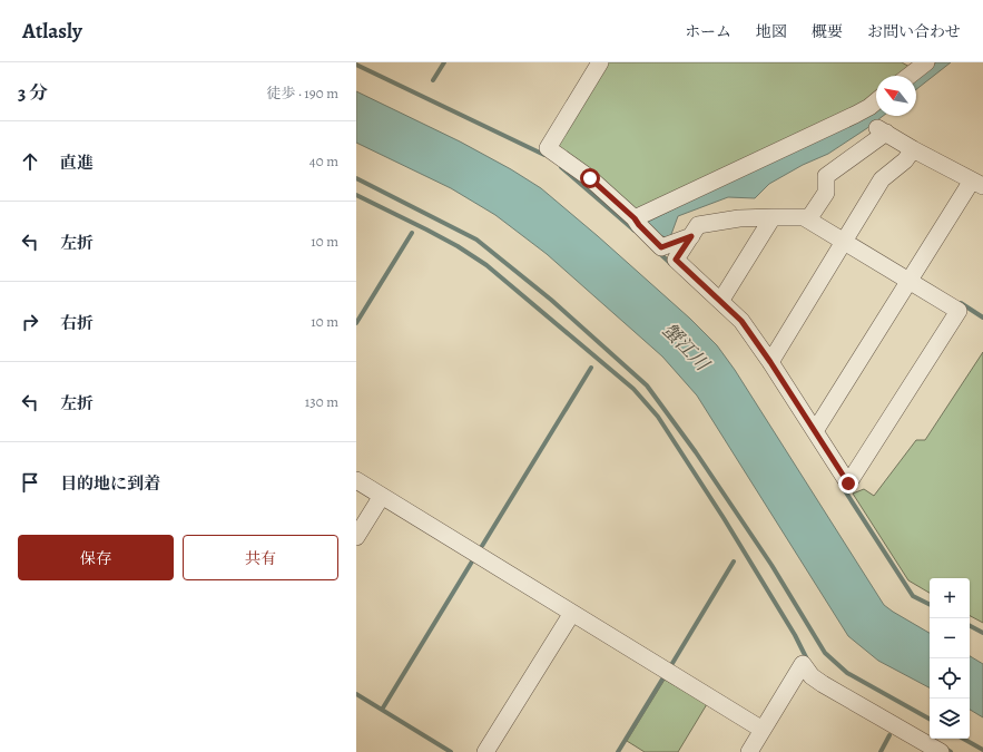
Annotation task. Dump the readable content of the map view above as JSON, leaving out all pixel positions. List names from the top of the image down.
{
  "water": ["蟹江川"],
  "north": "top left",
  "page": {
    "header": "Atlasly",
    "nav": [
      "ホーム",
      "地図",
      "概要",
      "お問い合わせ"
    ],
    "heading": ["3 分", "徒歩 · 190 m"],
    "list": [
      ["直進", "40 m"],
      ["左折", "10 m"],
      ["右折", "10 m"],
      ["左折", "130 m"],
      "目的地に到着"
    ],
    "buttons": ["保存", "共有"],
    "map_buttons": ["+", "−"]
  }
}
